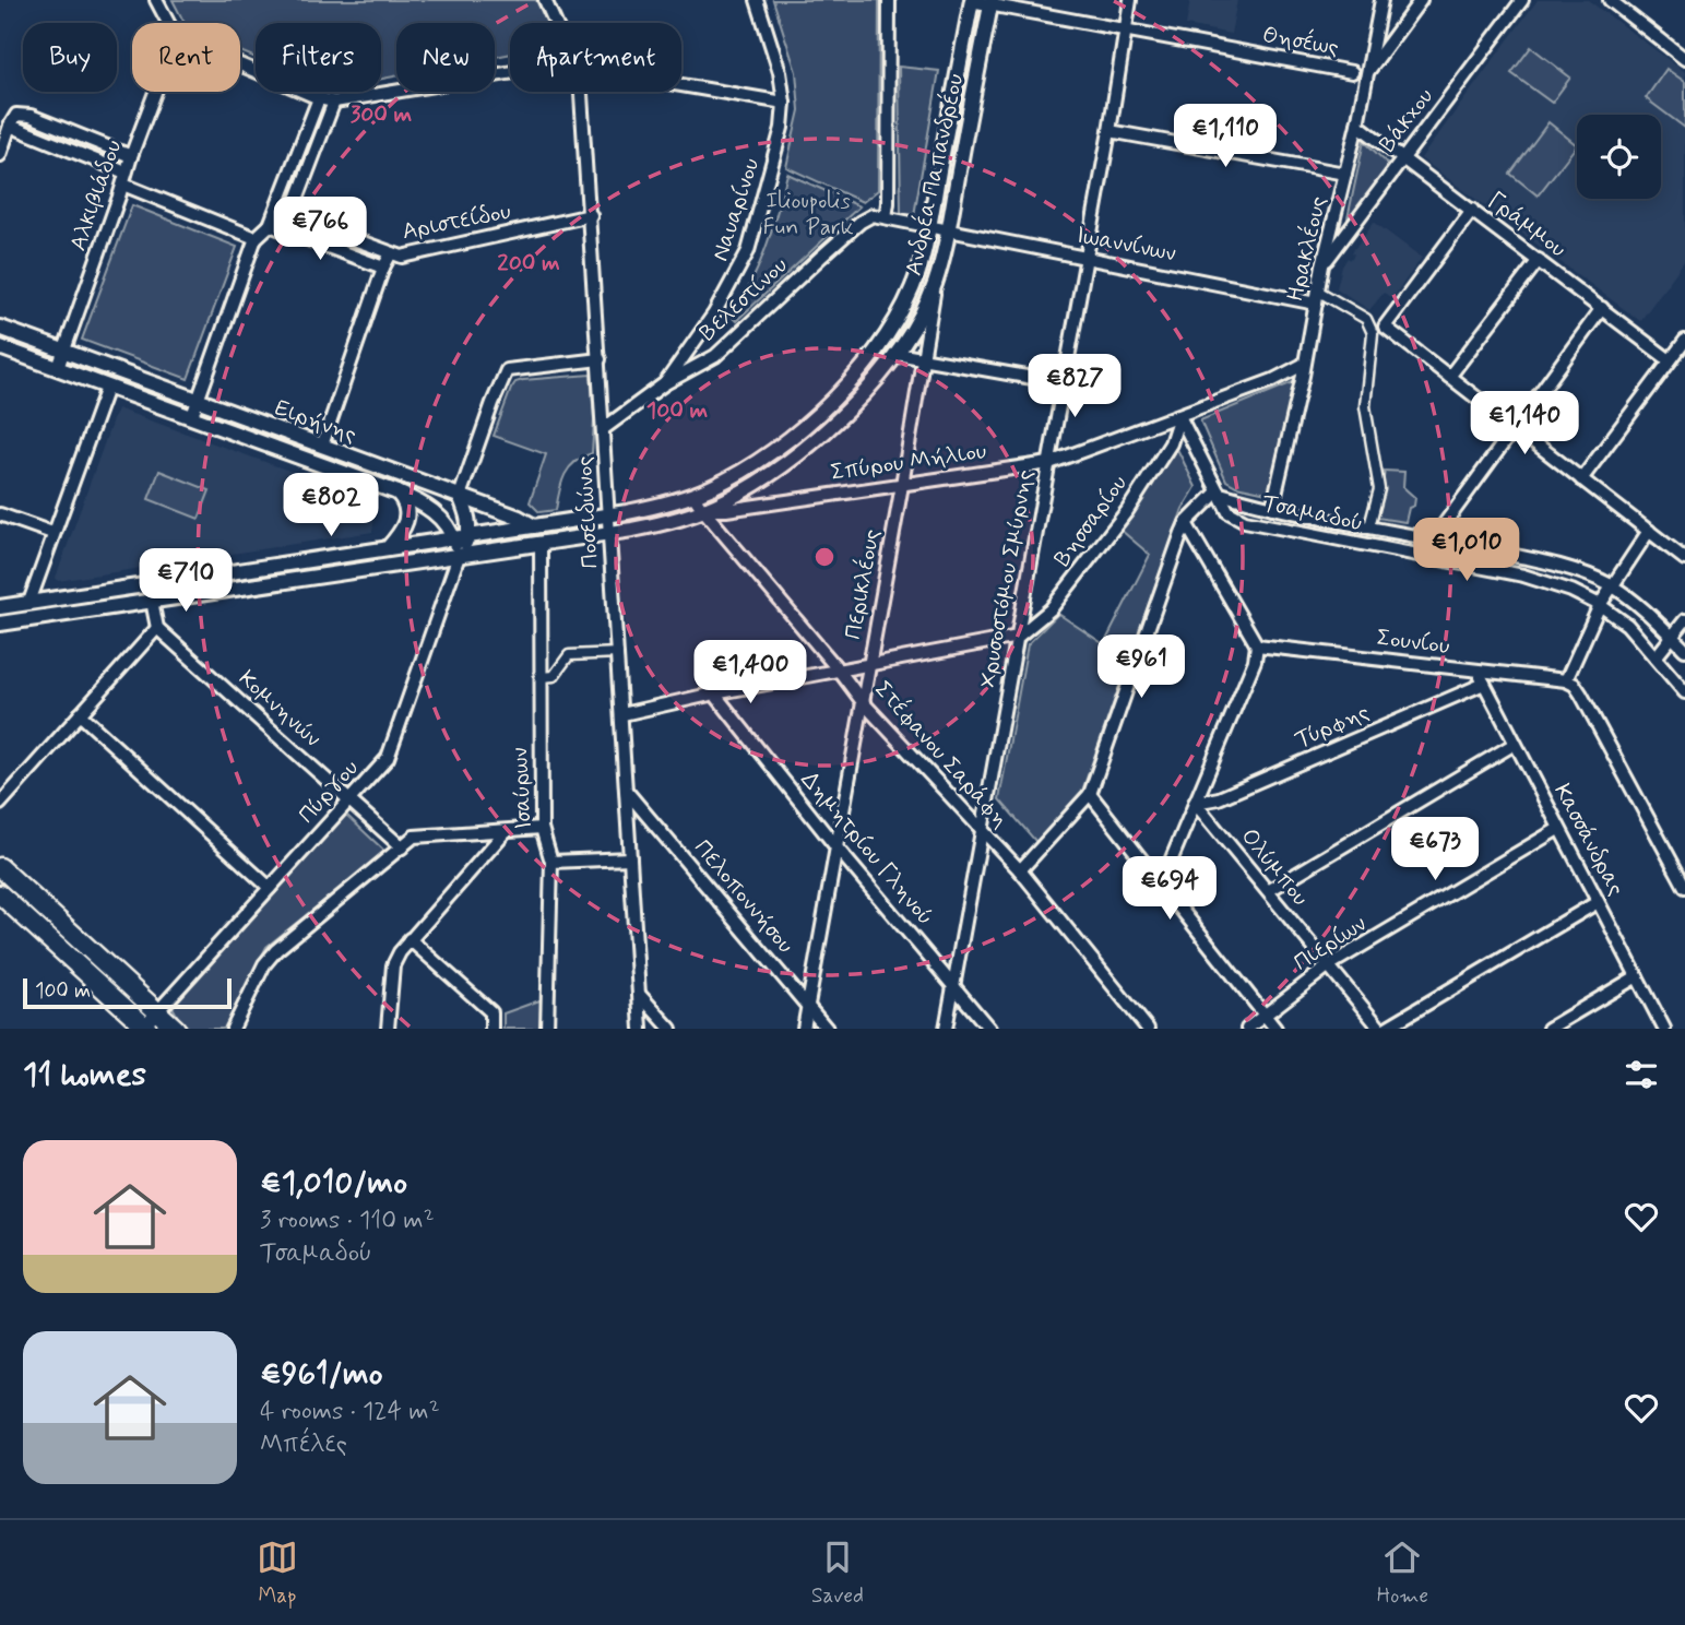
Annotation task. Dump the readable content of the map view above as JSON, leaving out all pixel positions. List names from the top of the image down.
{
  "streets": {
    "street": [
      "Θησέως",
      "Βάκχου",
      "Ανδρέα Παπανδρέου",
      "Αλκιβιάδου",
      "Ναυαρίνου",
      "Αριστείδου",
      "Γράμμου",
      "Ιωαννίνων",
      "Ηρακλέους",
      "Βελεστίνου",
      "Ειρήνης",
      "Σπύρου Μήλιου",
      "Ποσειδώνος",
      "Τσαμαδού",
      "Βησσαρίου",
      "Χρυσοστόμου Σμύρνης",
      "Περικλέους",
      "Σουνίου",
      "Κομνηνών",
      "Τύρφης",
      "Στέφανου Σαράφη",
      "Ισαύρων",
      "Πύργου",
      "Κασσάνδρας",
      "Δημητρίου Γληνού",
      "Ολύμπου",
      "Πελοποννήσου",
      "Πιερίων"
    ]
  },
  "crossings": [
    ["Θησέως", "Ανδρέα Παπανδρέου"],
    ["Θησέως", "Χρυσοστόμου Σμύρνης"],
    ["Βάκχου", "Γράμμου"],
    ["Βάκχου", "Ηρακλέους"],
    ["Ανδρέα Παπανδρέου", "Ιωαννίνων"],
    ["Ανδρέα Παπανδρέου", "Ειρήνης"],
    ["Ανδρέα Παπανδρέου", "Σπύρου Μήλιου"],
    ["Ανδρέα Παπανδρέου", "Ποσειδώνος"],
    ["Ανδρέα Παπανδρέου", "Περικλέους"],
    ["Ανδρέα Παπανδρέου", "Στέφανου Σαράφη"],
    ["Ανδρέα Παπανδρέου", "Ισαύρων"],
    ["Ανδρέα Παπανδρέου", "Πύργου"],
    ["Αλκιβιάδου", "Ειρήνης"],
    ["Ναυαρίνου", "Βελεστίνου"],
    ["Ναυαρίνου", "Ποσειδώνος"],
    ["Αριστείδου", "Ποσειδώνος"],
    ["Γράμμου", "Ηρακλέους"],
    ["Ιωαννίνων", "Ηρακλέους"],
    ["Ιωαννίνων", "Χρυσοστόμου Σμύρνης"],
    ["Ηρακλέους", "Σπύρου Μήλιου"],
    ["Ηρακλέους", "Τσαμαδού"],
    ["Ειρήνης", "Πύργου"],
    ["Σπύρου Μήλιου", "Τσαμαδού"],
    ["Σπύρου Μήλιου", "Βησσαρίου"],
    ["Σπύρου Μήλιου", "Χρυσοστόμου Σμύρνης"],
    ["Σπύρου Μήλιου", "Περικλέους"],
    ["Σπύρου Μήλιου", "Στέφανου Σαράφη"],
    ["Ποσειδώνος", "Πελοποννήσου"],
    ["Τσαμαδού", "Βησσαρίου"],
    ["Βησσαρίου", "Χρυσοστόμου Σμύρνης"],
    ["Χρυσοστόμου Σμύρνης", "Στέφανου Σαράφη"],
    ["Χρυσοστόμου Σμύρνης", "Δημητρίου Γληνού"],
    ["Περικλέους", "Στέφανου Σαράφη"],
    ["Περικλέους", "Δημητρίου Γληνού"],
    ["Περικλέους", "Πελοποννήσου"],
    ["Σουνίου", "Κασσάνδρας"],
    ["Κομνηνών", "Πύργου"],
    ["Τύρφης", "Κασσάνδρας"],
    ["Τύρφης", "Ολύμπου"],
    ["Κασσάνδρας", "Πιερίων"],
    ["Ολύμπου", "Πιερίων"]
  ],
  "parks": ["Ilioupolis Fun Park"],
  "scale_bar": "100 m",
  "page": {
    "chip": [
      "Buy",
      "Rent",
      "Filters",
      "New",
      "Apartment"
    ],
    "price": [
      "€1,110",
      "€766",
      "€827",
      "€1,140",
      "€802",
      "€1,010",
      "€710",
      "€961",
      "€1,400",
      "€673",
      "€694"
    ],
    "scale": "100 m",
    "heading": "11 homes",
    "list": [
      {
        "name": "€1,010/mo",
        "note": "3 rooms · 110 m² · Τσαμαδού"
      },
      {
        "name": "€961/mo",
        "note": "4 rooms · 124 m² · Μπέλες"
      }
    ],
    "tabs": ["Map", "Saved", "Home"]
  },
  "rings": ["300 m", "200 m", "100 m"]
}
